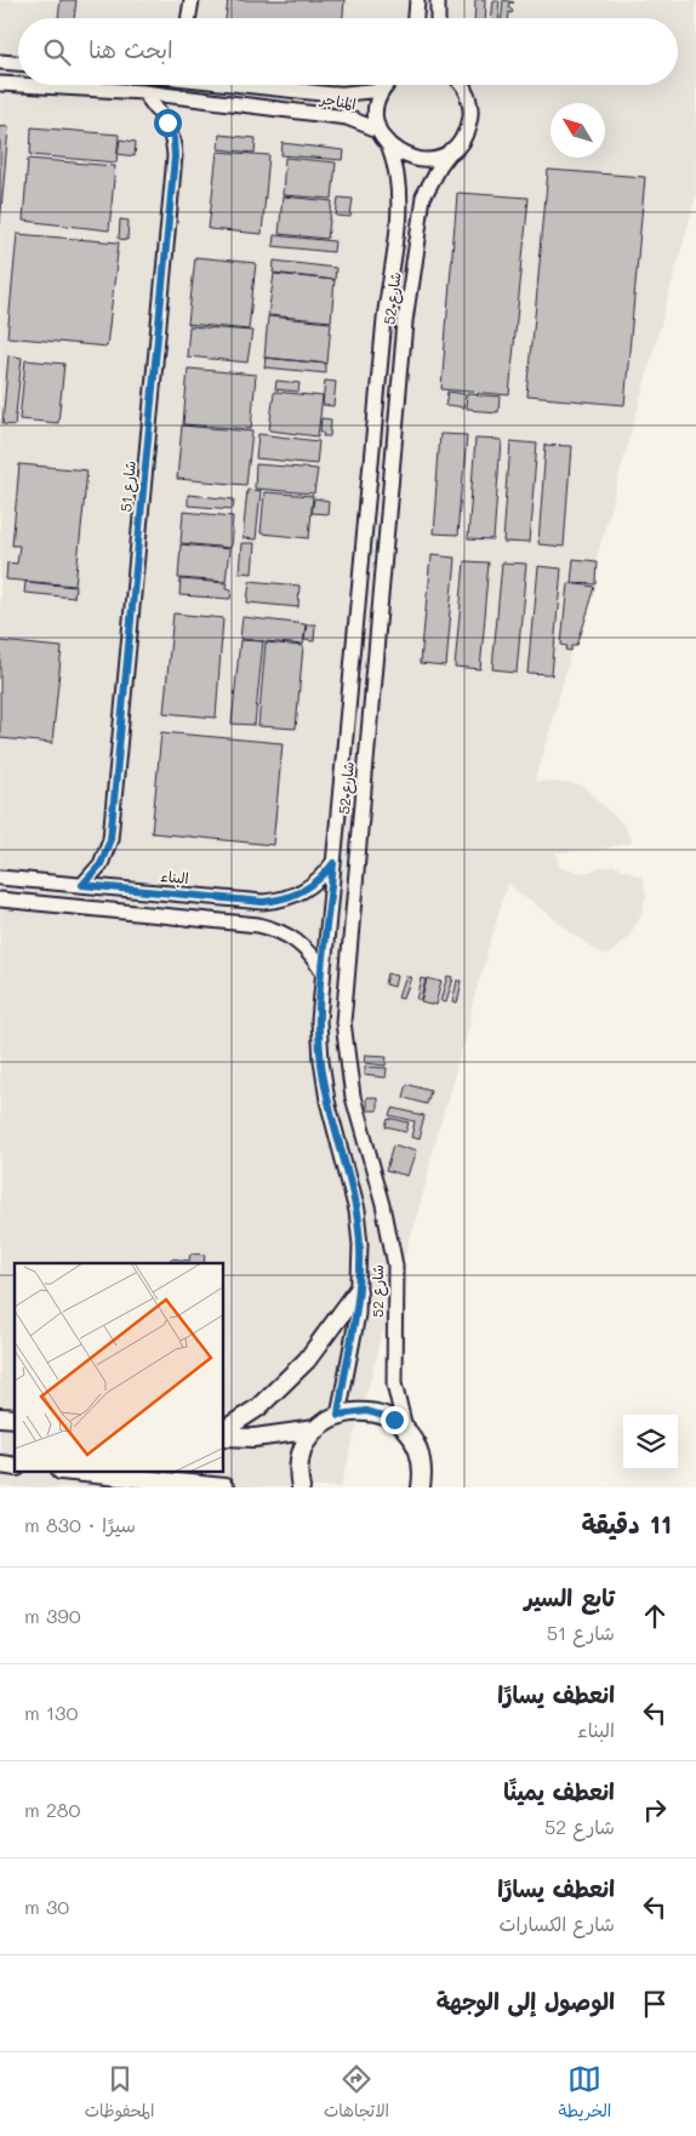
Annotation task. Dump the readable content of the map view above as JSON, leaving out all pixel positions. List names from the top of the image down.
{
  "streets": {
    "street": [
      "المناجر",
      "شارع 52",
      "شارع 51",
      "البناء"
    ]
  },
  "crossings": [
    ["المناجر", "شارع 52"],
    ["المناجر", "شارع 51"],
    ["شارع 52", "البناء"],
    ["شارع 51", "البناء"]
  ],
  "north": "top left",
  "page": {
    "search": "ابحث هنا",
    "heading": ["11 دقيقة", "سيرًا · 830 m"],
    "list": [
      ["تابع السير", "شارع 51", "390 m"],
      ["انعطف يسارًا", "البناء", "130 m"],
      ["انعطف يمينًا", "شارع 52", "280 m"],
      ["انعطف يسارًا", "شارع الكسارات", "30 m"],
      "الوصول إلى الوجهة"
    ],
    "nav": ["الخريطة", "الاتجاهات", "المحفوظات"]
  }
}
